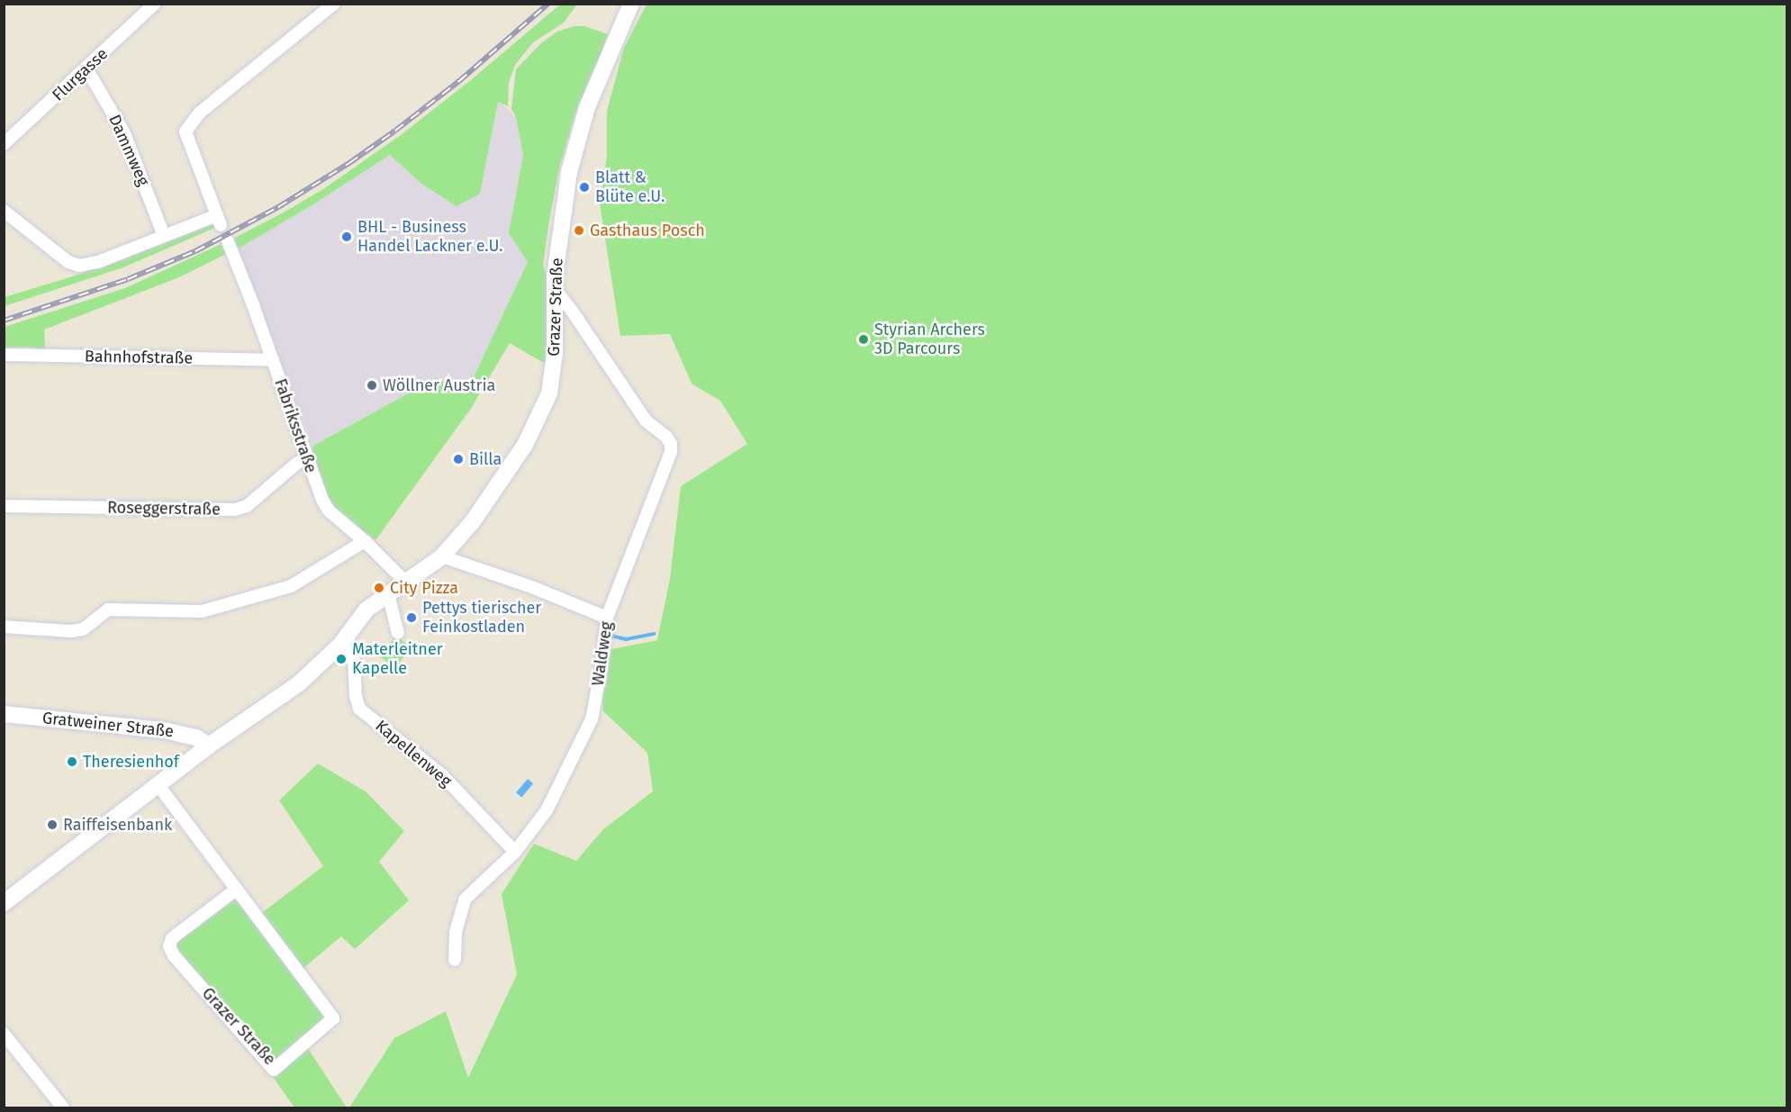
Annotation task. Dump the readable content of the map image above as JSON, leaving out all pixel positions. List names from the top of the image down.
{
  "streets": {
    "main road": ["Grazer Straße", "Gratweiner Straße"],
    "street": [
      "Flurgasse",
      "Dammweg",
      "Bahnhofstraße",
      "Fabriksstraße",
      "Roseggerstraße",
      "Waldweg",
      "Kapellenweg"
    ]
  },
  "crossings": [
    ["Flurgasse", "Dammweg"],
    ["Grazer Straße", "Fabriksstraße"],
    ["Grazer Straße", "Waldweg"],
    ["Grazer Straße", "Gratweiner Straße"],
    ["Grazer Straße", "Kapellenweg"],
    ["Bahnhofstraße", "Fabriksstraße"],
    ["Fabriksstraße", "Roseggerstraße"],
    ["Waldweg", "Kapellenweg"]
  ],
  "places": [
    "Blatt & Blüte e.U.",
    "Gasthaus Posch",
    "BHL - Business Handel Lackner e.U.",
    "Styrian Archers 3D Parcours",
    "Wöllner Austria",
    "Billa",
    "City Pizza",
    "Pettys tierischer Feinkostladen",
    "Materleitner Kapelle",
    "Theresienhof",
    "Raiffeisenbank"
  ]
}
